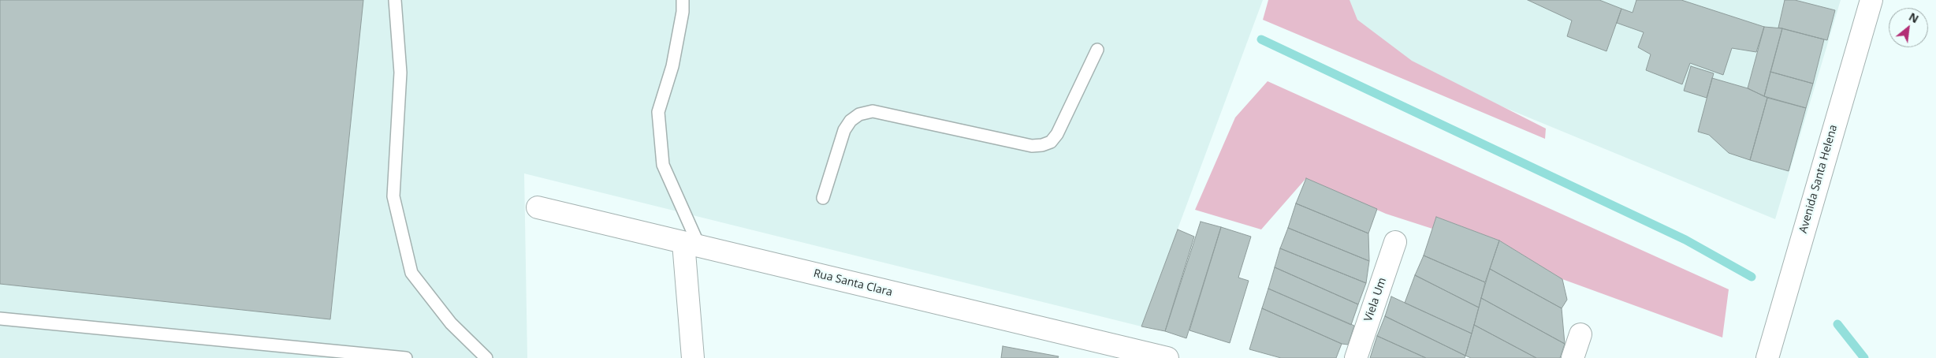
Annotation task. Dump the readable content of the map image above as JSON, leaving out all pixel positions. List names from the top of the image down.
{
  "streets": {
    "street": ["Avenida Santa Helena", "Rua Santa Clara", "Viela Um"]
  },
  "north": "top right"
}
